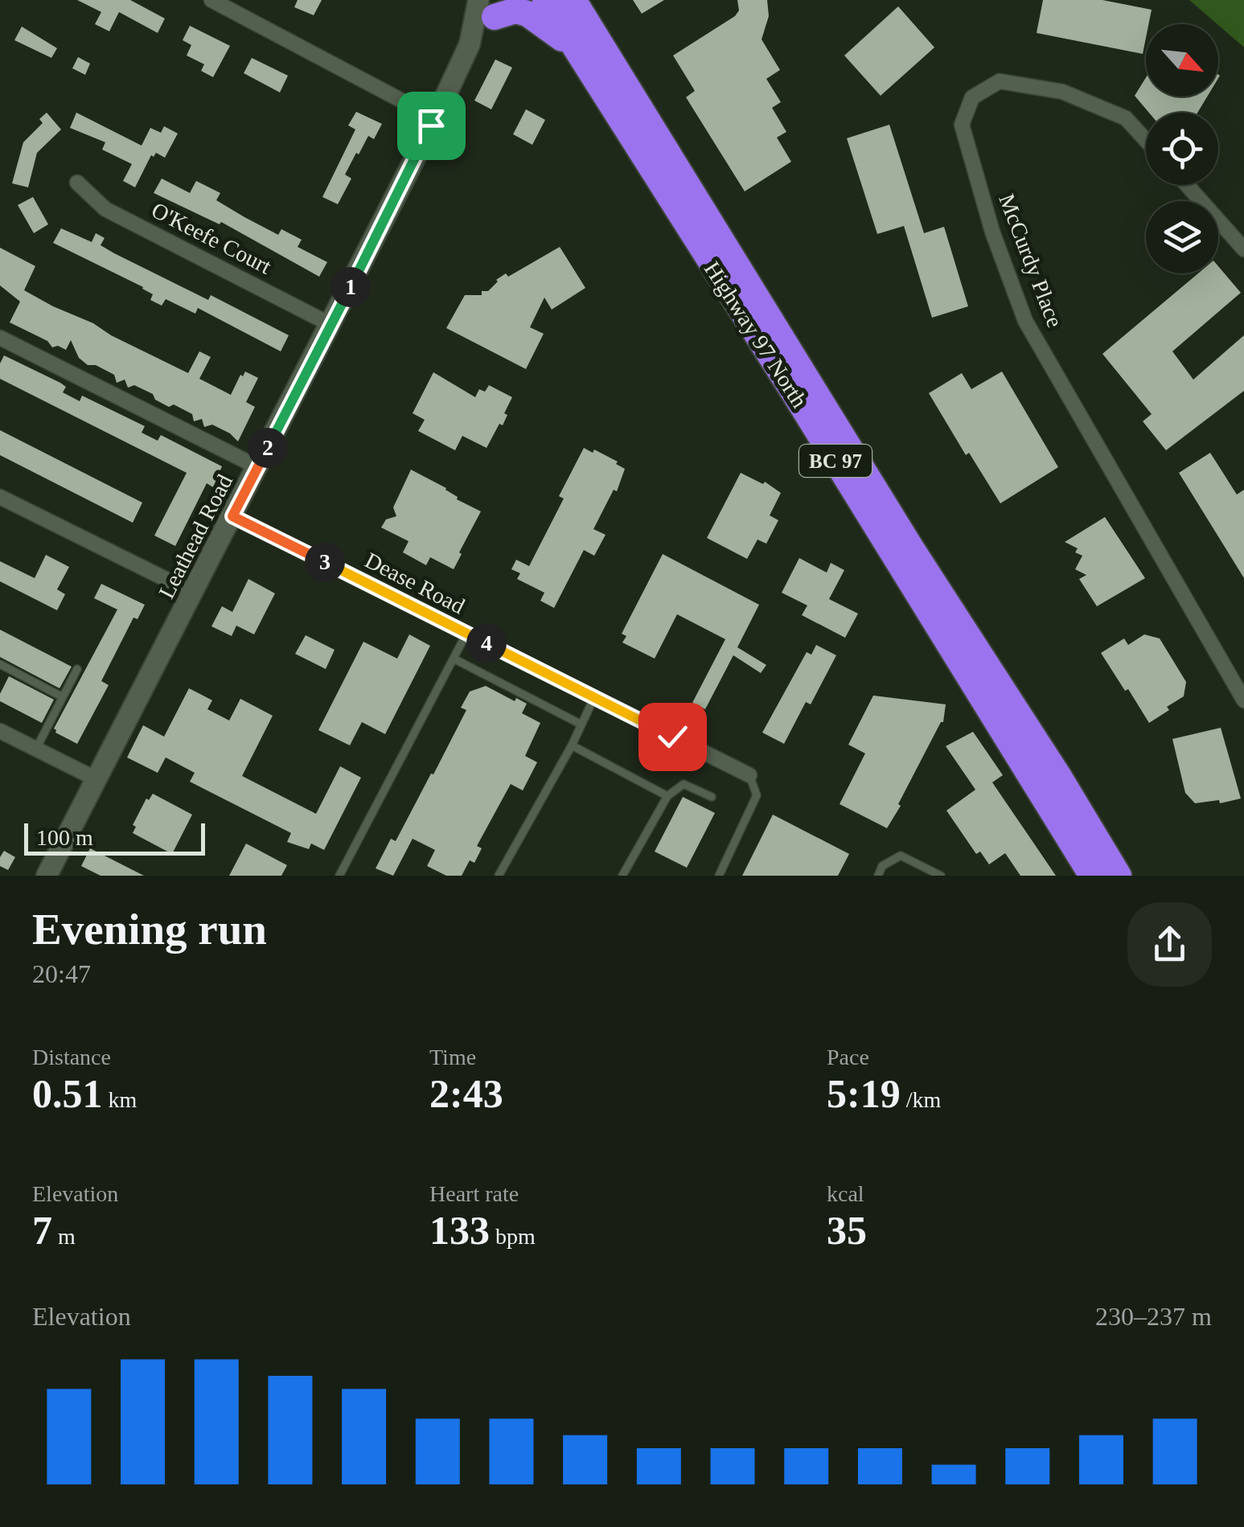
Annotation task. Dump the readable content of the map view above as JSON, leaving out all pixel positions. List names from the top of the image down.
{
  "streets": {
    "highway": ["Highway 97 North", "BC 97"],
    "street": [
      "O'Keefe Court",
      "McCurdy Place",
      "Leathead Road",
      "Dease Road"
    ]
  },
  "crossings": [
    ["O'Keefe Court", "Leathead Road"],
    ["Leathead Road", "Dease Road"]
  ],
  "scale_bar": "100 m",
  "north": "bottom right",
  "page": {
    "pins": [
      "1",
      "2",
      "3",
      "4"
    ],
    "scale": "100 m",
    "heading": ["Evening run", "20:47"],
    "stats": [
      ["Distance", "0.51 km"],
      ["Time", "2:43"],
      ["Pace", "5:19 /km"],
      ["Elevation", "7 m"],
      ["Heart rate", "133 bpm"],
      ["kcal", "35"]
    ],
    "chart": ["Elevation", "230–237 m"]
  }
}
